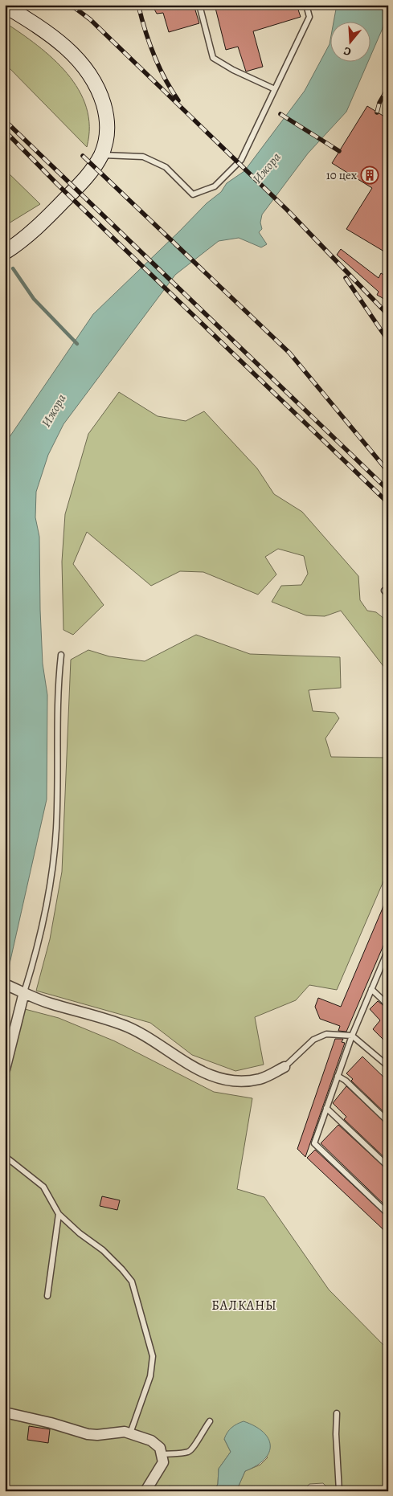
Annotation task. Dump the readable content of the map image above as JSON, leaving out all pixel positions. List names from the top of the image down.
{
  "districts": ["БАЛКАНЫ"],
  "water": ["Ижора"],
  "places": {
    "building": ["10 цех"]
  },
  "north": "bottom"
}
